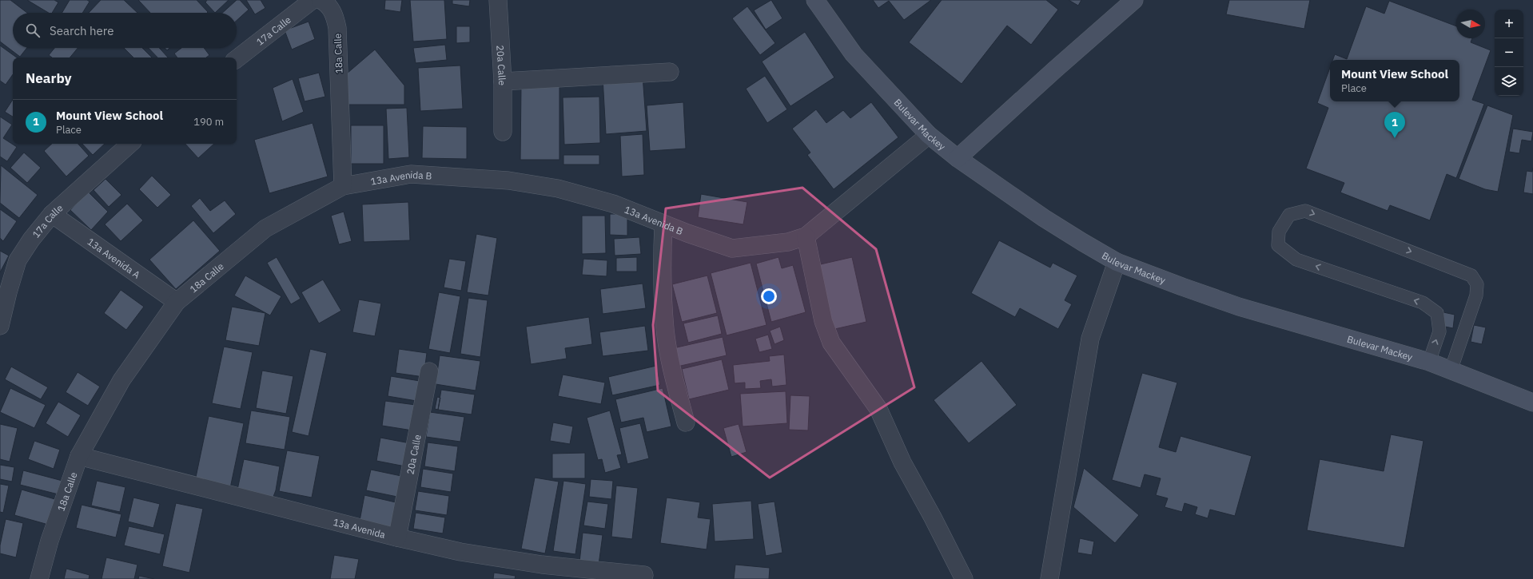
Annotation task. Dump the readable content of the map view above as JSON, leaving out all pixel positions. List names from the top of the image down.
{
  "streets": {
    "main road": ["Bulevar Mackey"],
    "street": [
      "17a Calle",
      "18a Calle",
      "20a Calle",
      "13a Avenida B",
      "13a Avenida A",
      "13a Avenida"
    ]
  },
  "crossings": [
    ["17a Calle", "18a Calle"],
    ["17a Calle", "13a Avenida A"],
    ["18a Calle", "13a Avenida B"],
    ["18a Calle", "13a Avenida A"],
    ["18a Calle", "13a Avenida"],
    ["20a Calle", "13a Avenida"],
    ["Bulevar Mackey", "13a Avenida B"]
  ],
  "north": "right",
  "page": {
    "map_buttons": ["+", "−"],
    "search": "Search here",
    "heading": "Nearby",
    "popup": ["Mount View School", "Place"],
    "list": [
      {
        "mark": "1",
        "name": "Mount View School",
        "note": "Place",
        "value": "190 m"
      }
    ],
    "pins": "1"
  }
}
